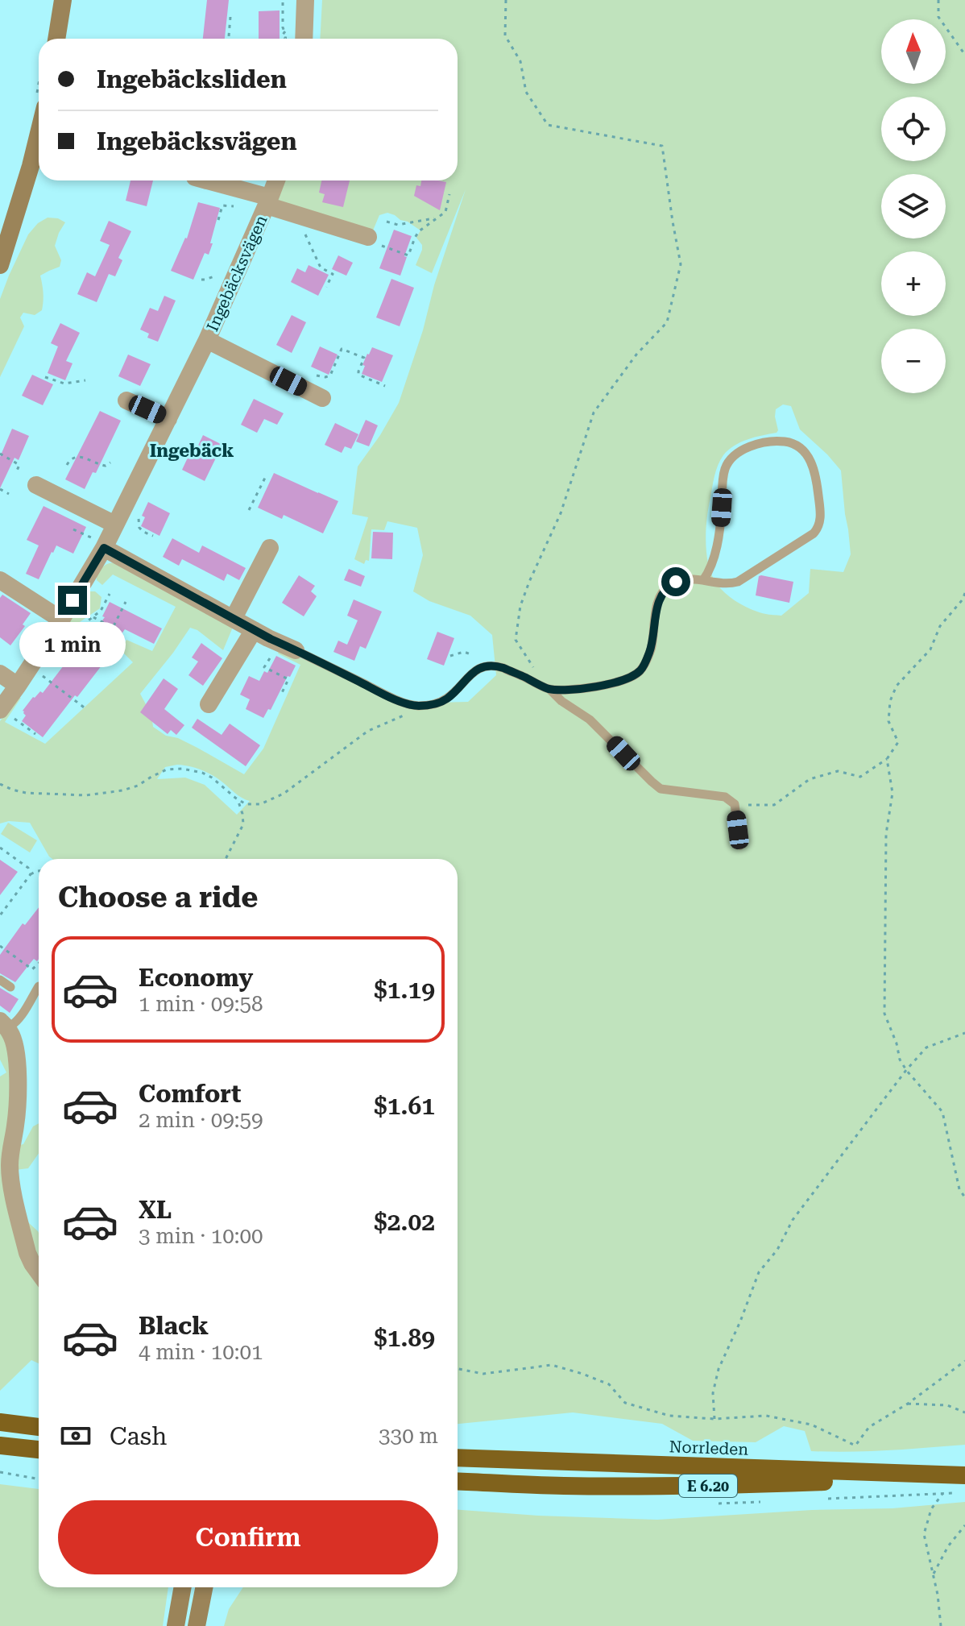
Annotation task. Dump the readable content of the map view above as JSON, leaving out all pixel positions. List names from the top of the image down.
{
  "streets": {
    "highway": ["Norrleden", "E 6.20"],
    "street": ["Ingebäcksvägen"]
  },
  "districts": ["Ingebäck"],
  "north": "top",
  "page": {
    "map_buttons": ["+", "−"],
    "banner": ["Ingebäcksliden", "Ingebäcksvägen"],
    "bubble": "1 min",
    "heading": "Choose a ride",
    "list": [
      {
        "name": "Economy",
        "note": "1 min · 09:58",
        "value": "$1.19"
      },
      {
        "name": "Comfort",
        "note": "2 min · 09:59",
        "value": "$1.61"
      },
      {
        "name": "XL",
        "note": "3 min · 10:00",
        "value": "$2.02"
      },
      {
        "name": "Black",
        "note": "4 min · 10:01",
        "value": "$1.89"
      }
    ],
    "pay": ["Cash", "330 m"],
    "buttons": "Confirm"
  }
}
